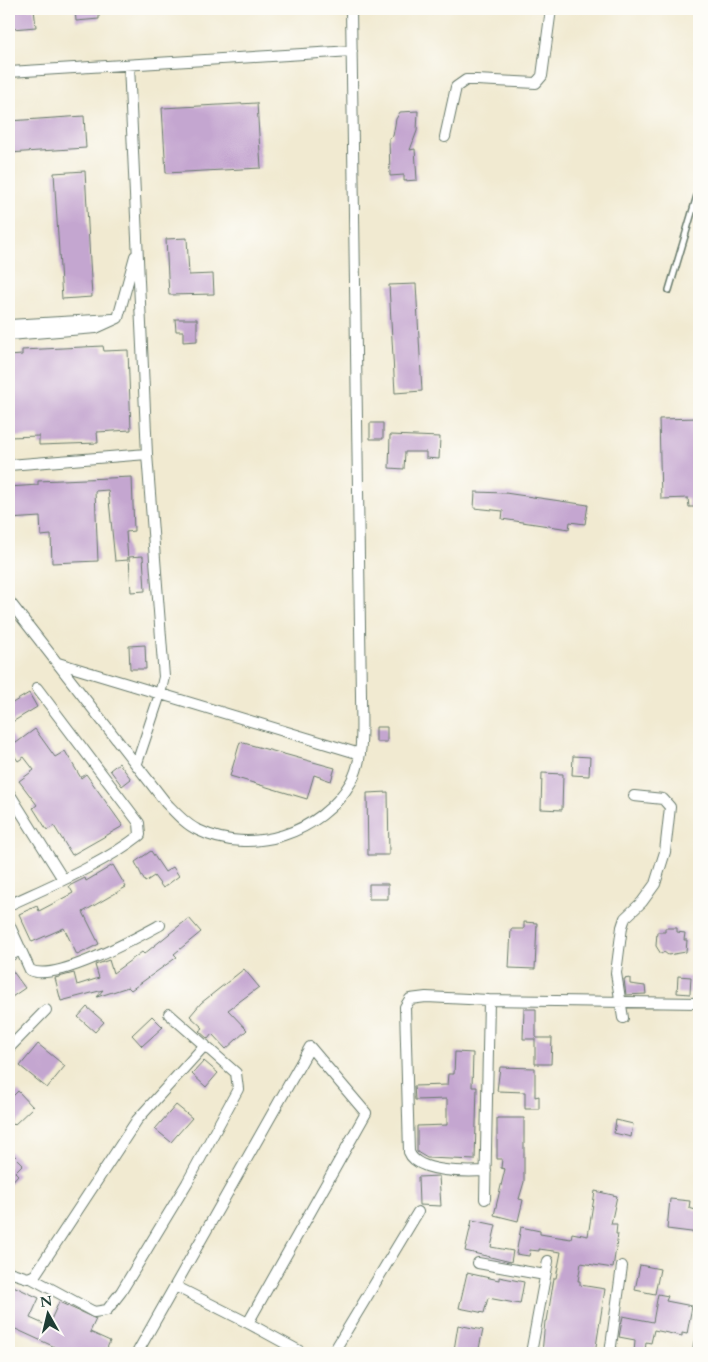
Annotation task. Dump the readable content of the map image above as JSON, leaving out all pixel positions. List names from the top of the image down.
{
  "north": "top"
}
